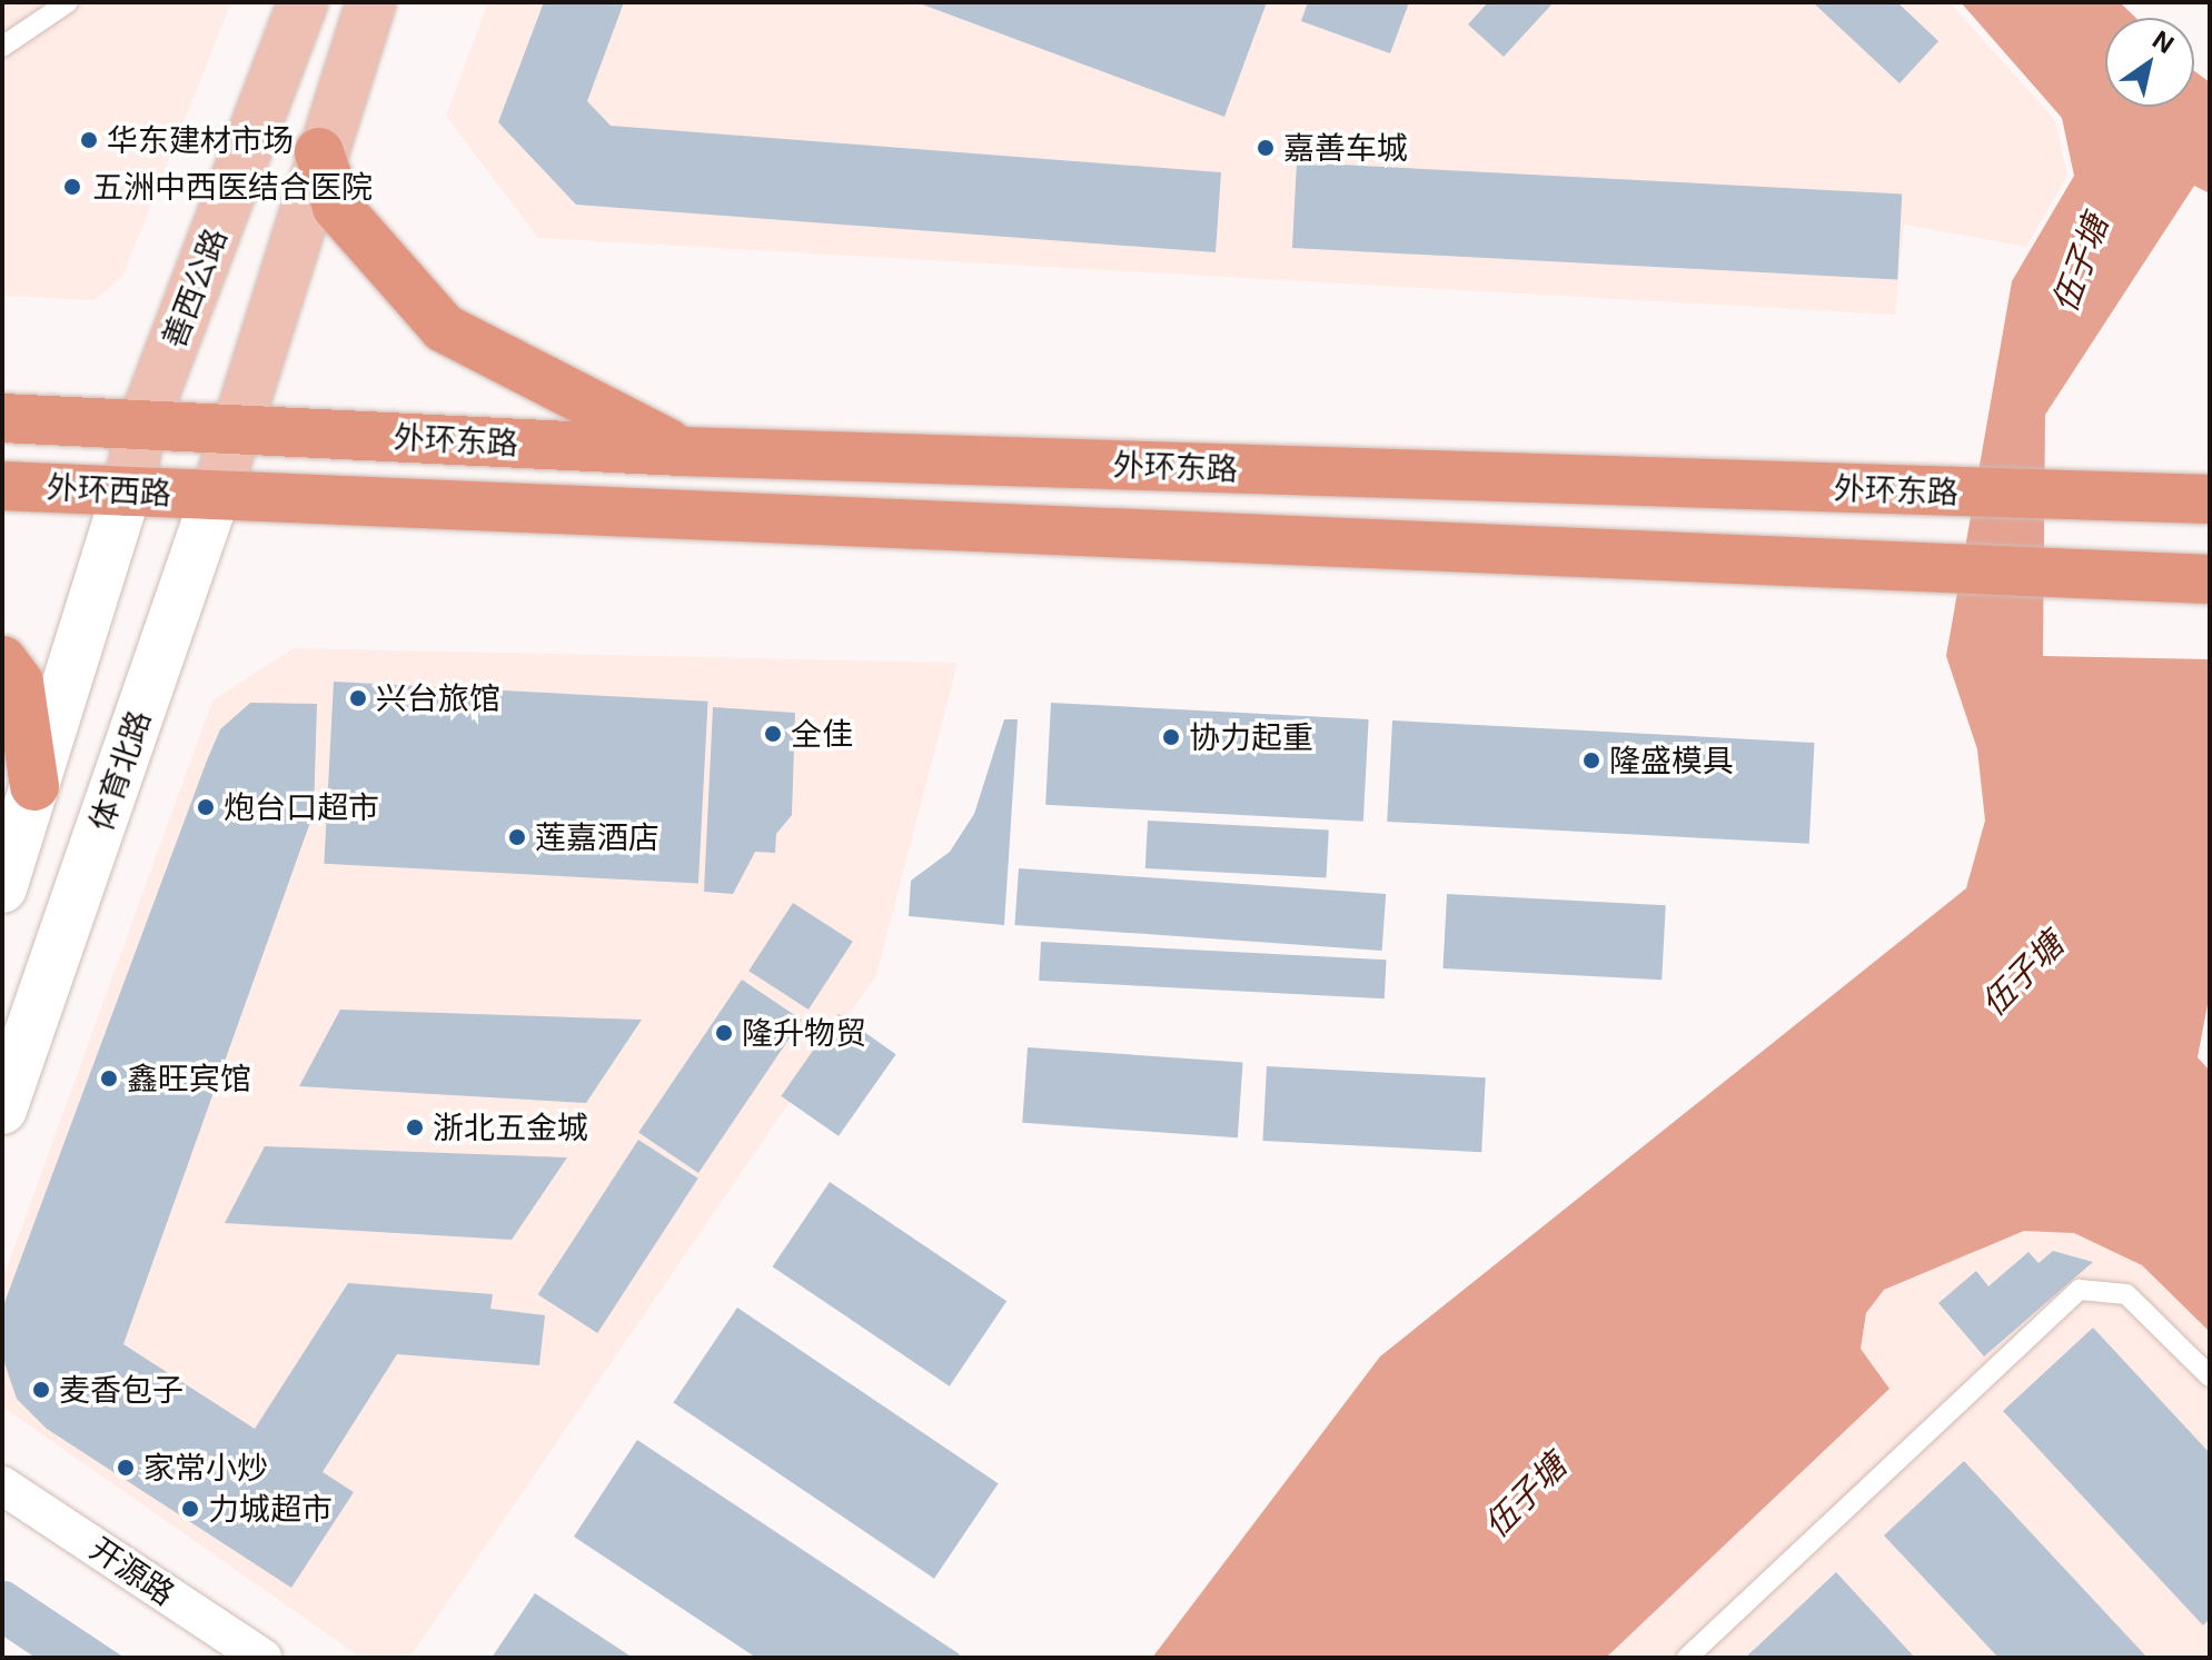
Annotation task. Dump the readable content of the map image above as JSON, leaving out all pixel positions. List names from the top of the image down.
{
  "streets": {
    "highway": ["外环东路", "外环西路"],
    "main road": ["善西公路", "体育北路"],
    "street": ["开源路"]
  },
  "crossings": [
    ["善西公路", "外环东路"],
    ["外环东路", "外环西路"],
    ["外环东路", "体育北路"],
    ["外环西路", "体育北路"]
  ],
  "water": ["伍子塘"],
  "places": [
    "华东建材市场",
    "嘉善车城",
    "五洲中西医结合医院",
    "兴台旅馆",
    "全佳",
    "协力起重",
    "隆盛模具",
    "炮台口超市",
    "莲嘉酒店",
    "隆升物贸",
    "鑫旺宾馆",
    "浙北五金城",
    "麦香包子",
    "家常小炒",
    "力城超市"
  ],
  "north": "top right"
}
